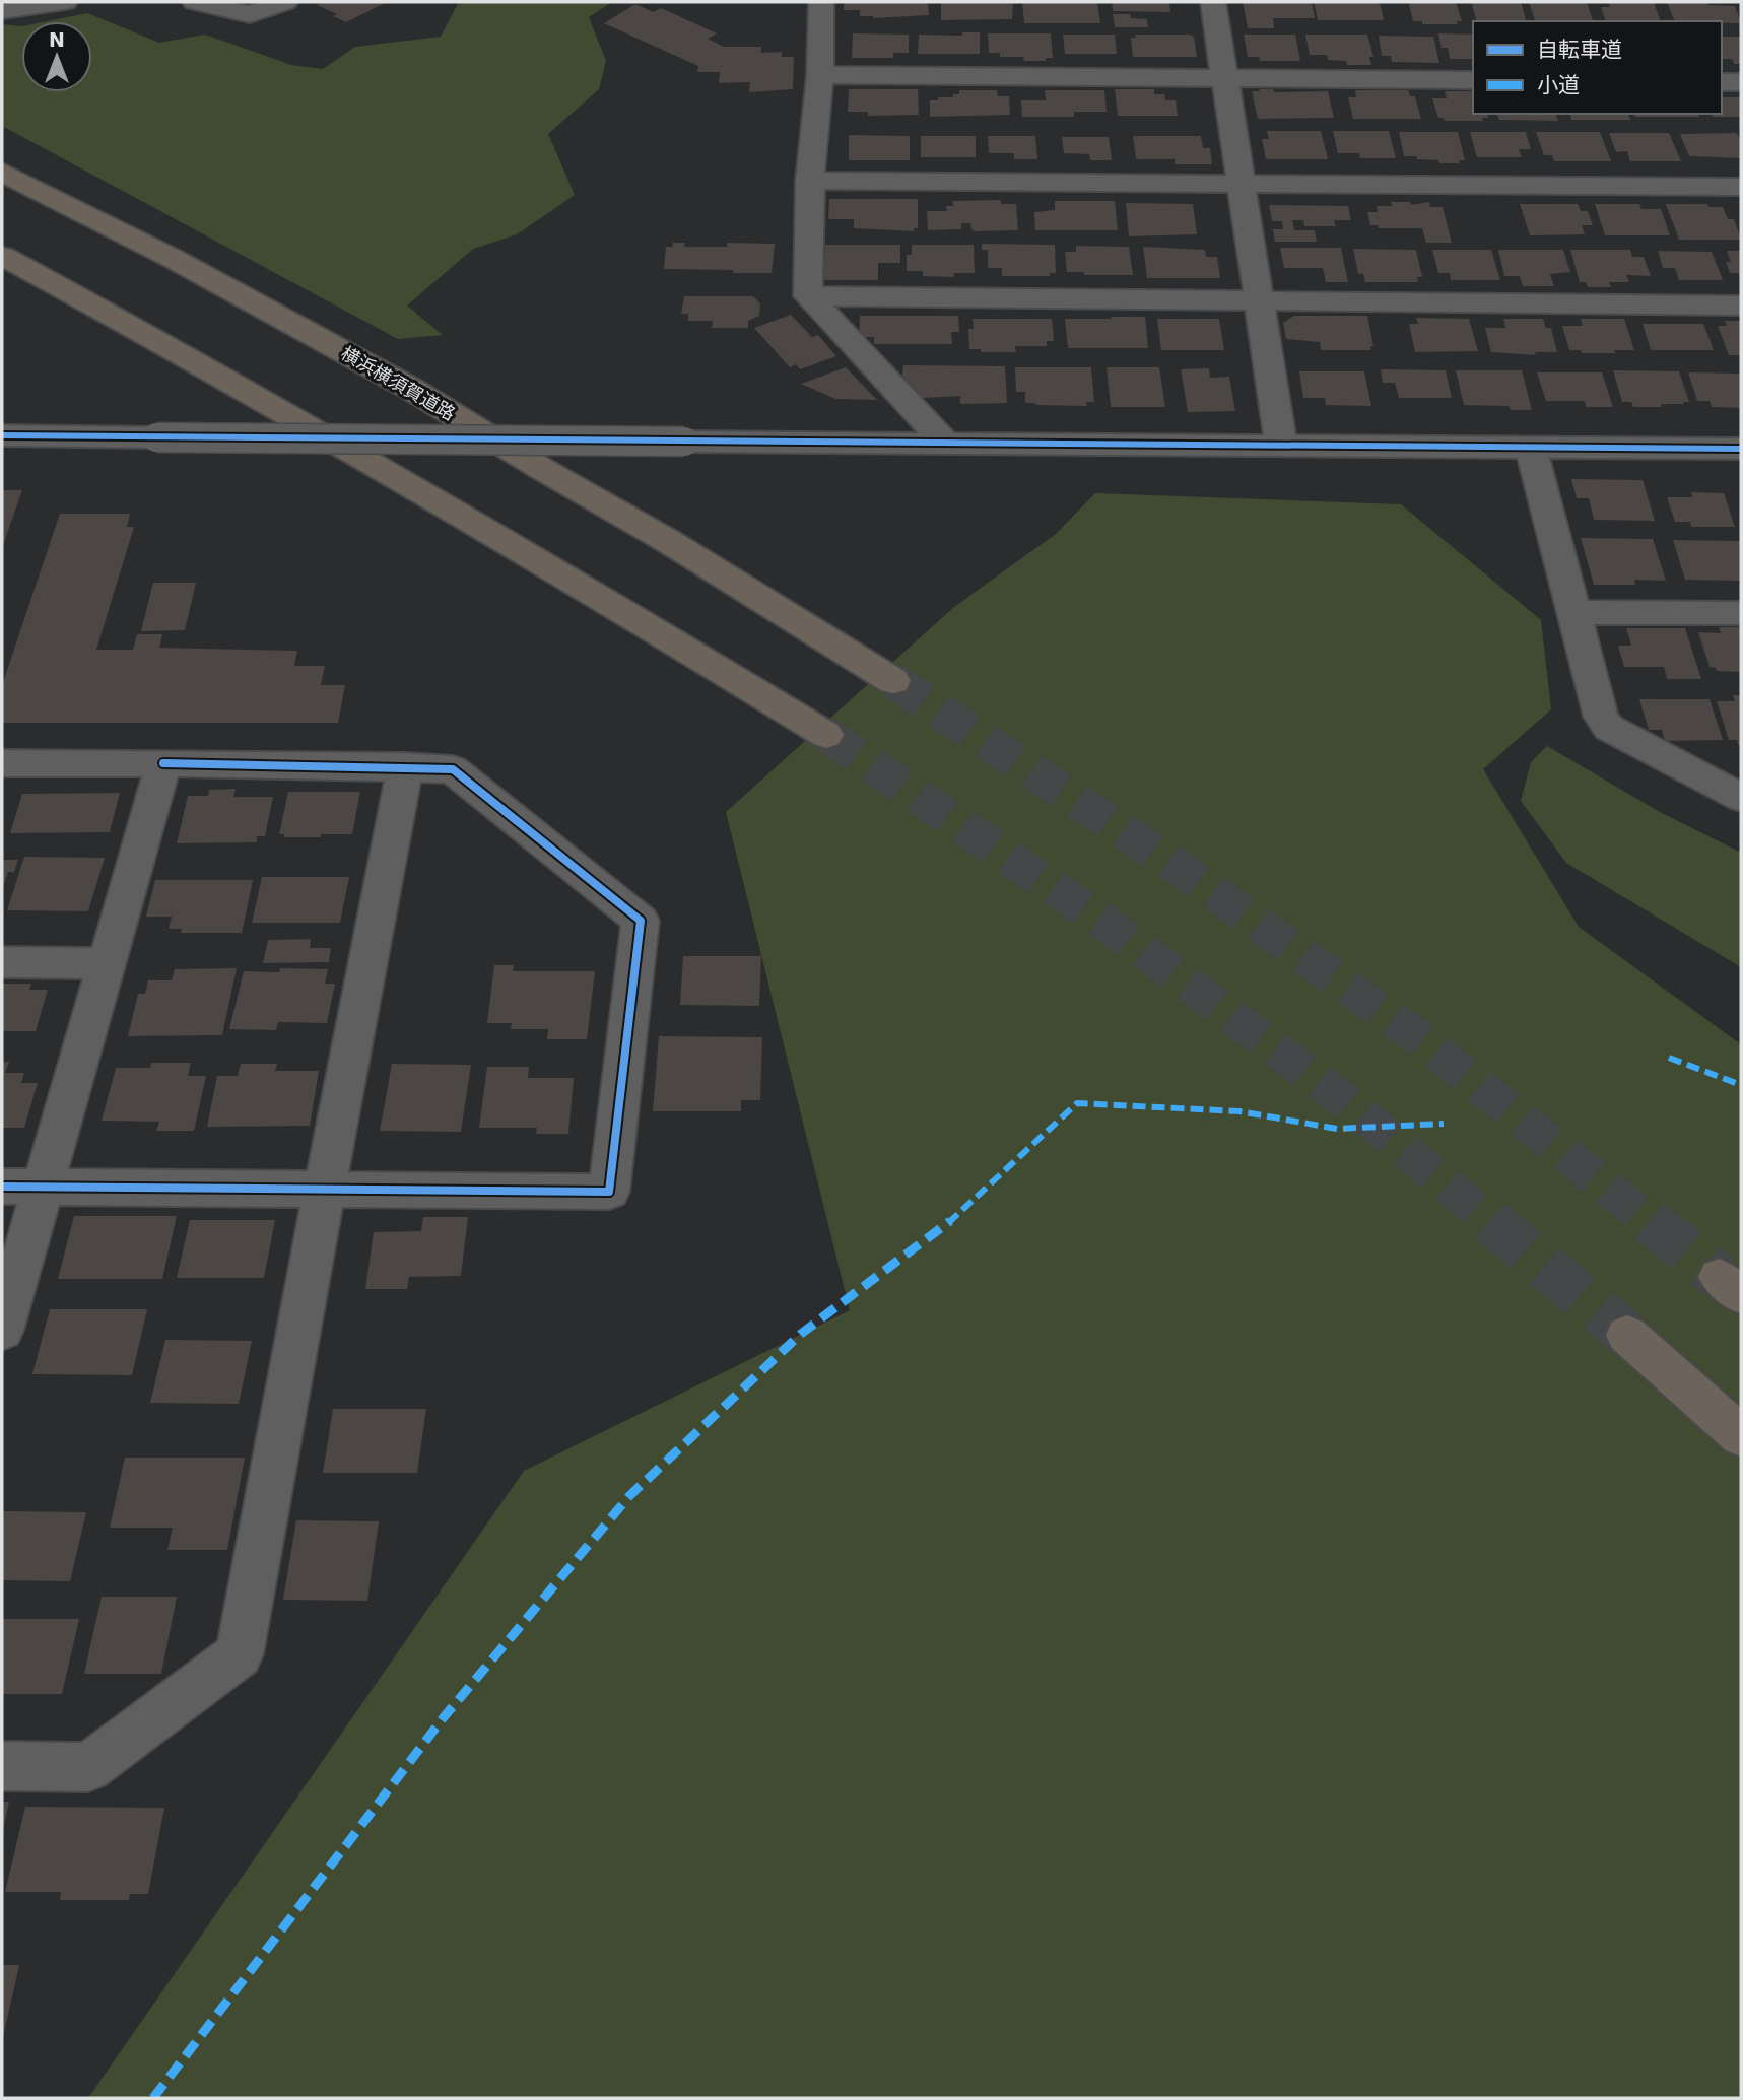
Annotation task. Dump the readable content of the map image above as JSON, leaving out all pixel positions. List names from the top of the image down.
{
  "streets": {
    "highway": ["横浜横須賀道路"]
  },
  "legend": ["自転車道", "小道"],
  "north": "top"
}
